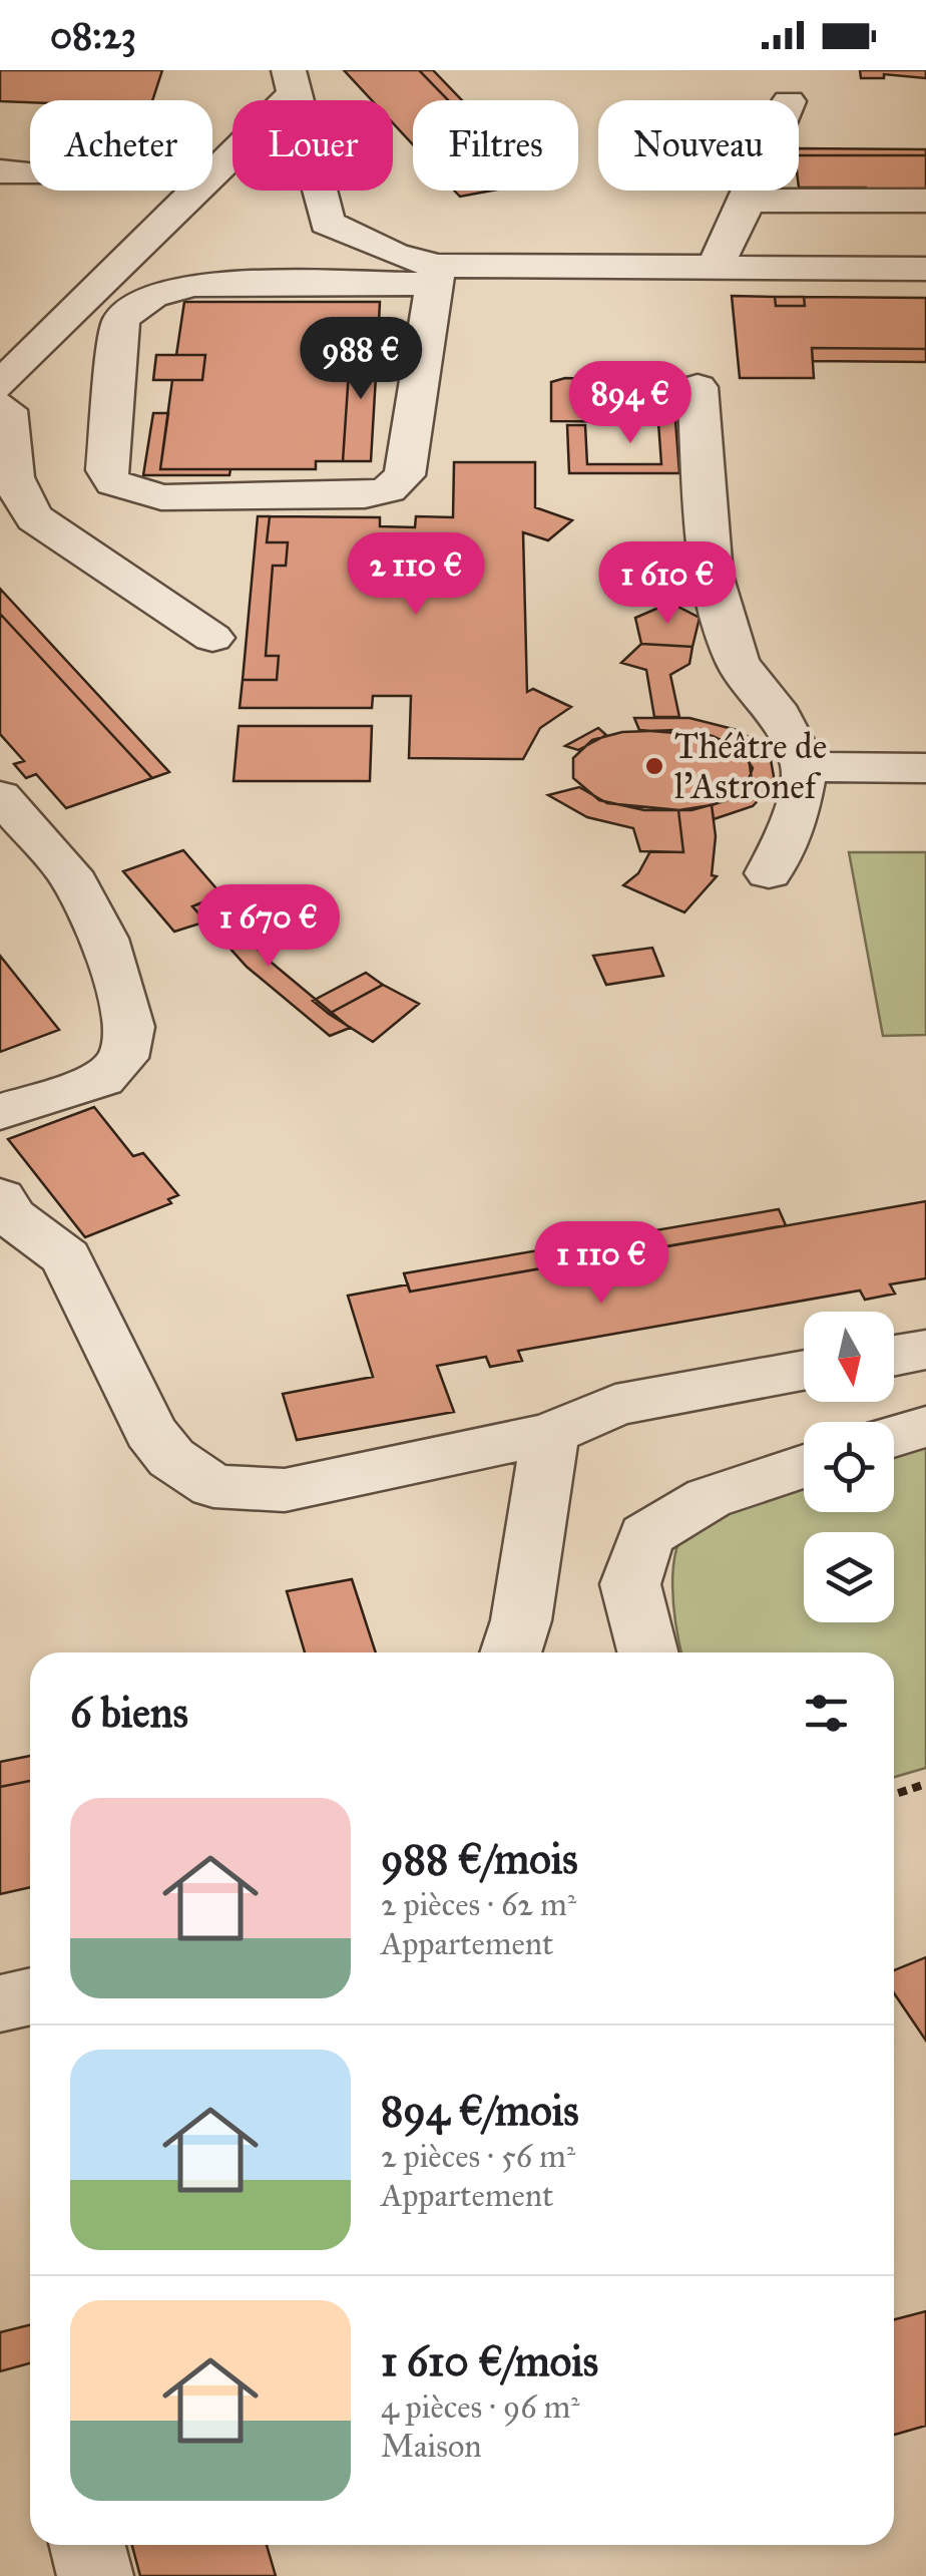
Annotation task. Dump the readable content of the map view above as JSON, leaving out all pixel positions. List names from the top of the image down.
{
  "places": ["Théâtre de l'Astronef"],
  "north": "bottom",
  "page": {
    "status": "08:23",
    "chip": [
      "Acheter",
      "Louer",
      "Filtres",
      "Nouveau"
    ],
    "price": [
      "988 €",
      "894 €",
      "2 110 €",
      "1 610 €",
      "1 670 €",
      "1 110 €"
    ],
    "heading": "6 biens",
    "list": [
      {
        "name": "988 €/mois",
        "note": "2 pièces · 62 m² · Appartement"
      },
      {
        "name": "894 €/mois",
        "note": "2 pièces · 56 m² · Appartement"
      },
      {
        "name": "1 610 €/mois",
        "note": "4 pièces · 96 m² · Maison"
      }
    ]
  }
}
